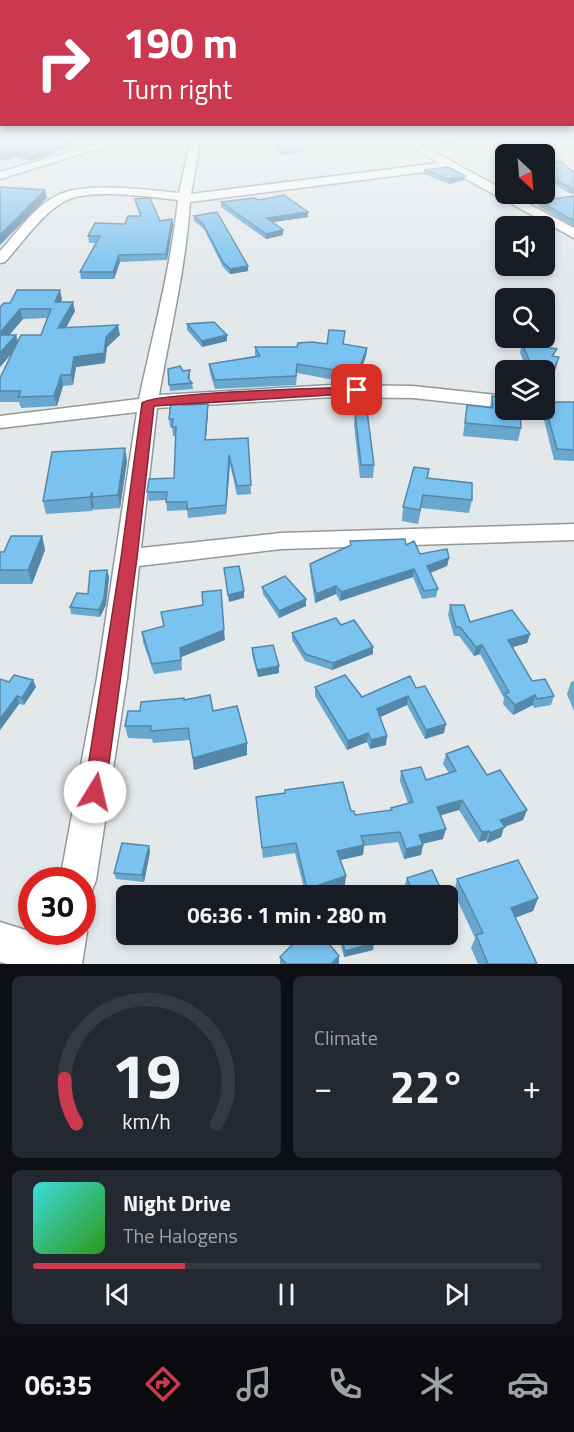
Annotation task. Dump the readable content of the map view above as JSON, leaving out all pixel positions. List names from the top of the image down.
{
  "north": "bottom right",
  "page": {
    "turn": ["190 m", "Turn right"],
    "limit": "30",
    "trip": "06:36 · 1 min · 280 m",
    "tile": "Climate",
    "heat": ["−", "22°", "+"],
    "song": ["Night Drive", "The Halogens"],
    "tabs": "06:35",
    "gauge": ["19", "km/h"]
  }
}
